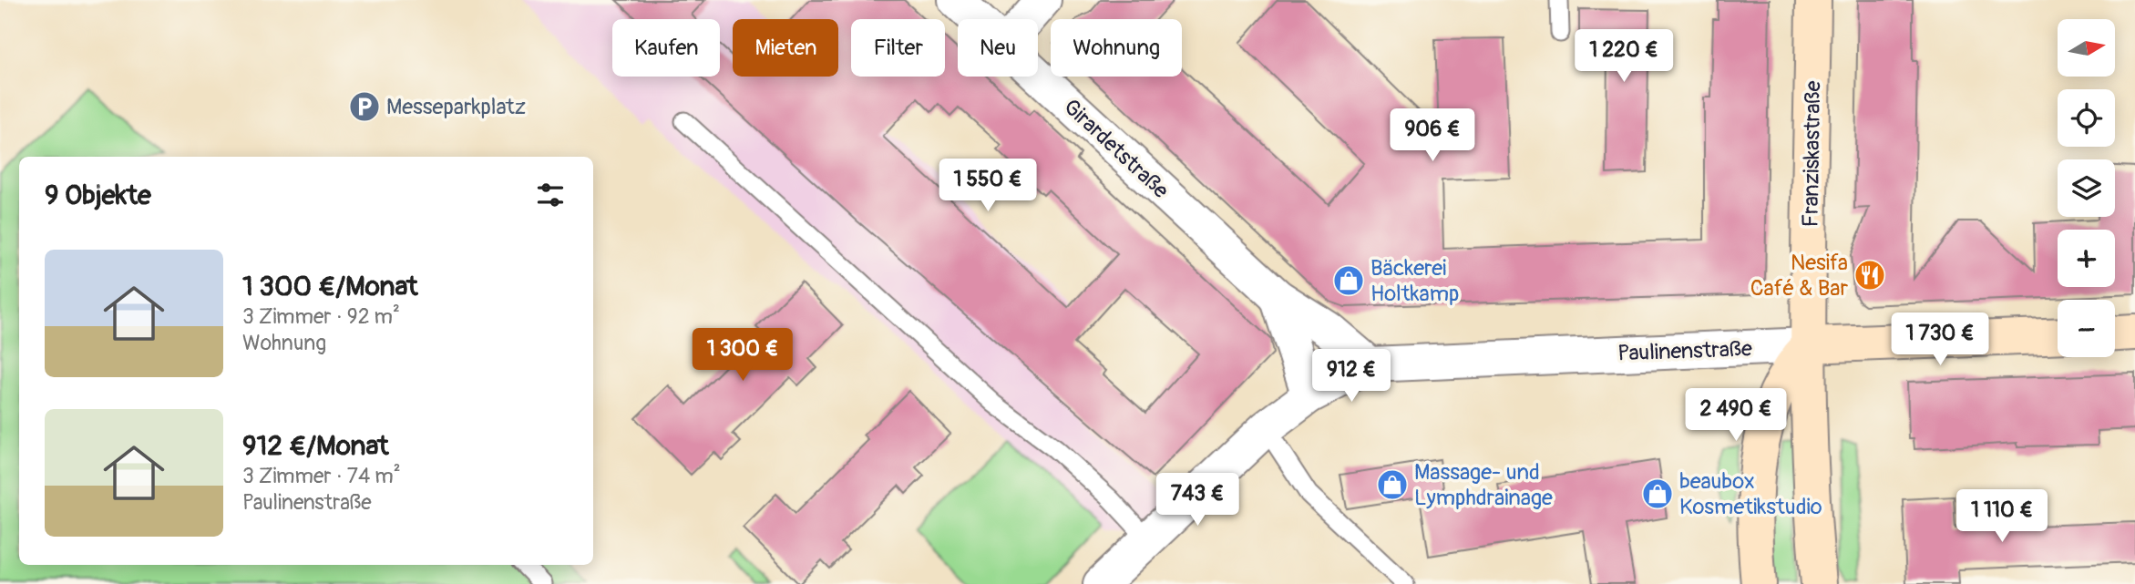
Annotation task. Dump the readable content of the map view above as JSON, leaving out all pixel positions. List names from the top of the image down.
{
  "streets": {
    "main road": ["Franziskastraße", "Paulinenstraße"],
    "street": ["Girardetstraße"]
  },
  "crossings": [
    ["Girardetstraße", "Paulinenstraße"],
    ["Franziskastraße", "Paulinenstraße"]
  ],
  "places": {
    "parking": ["Messeparkplatz"],
    "restaurant": ["Nesifa Café & Bar"],
    "shop": ["Bäckerei Holtkamp", "Massage- und Lymphdrainage", "beaubox Kosmetikstudio"]
  },
  "north": "right",
  "page": {
    "map_buttons": ["+", "−"],
    "chip": [
      "Kaufen",
      "Mieten",
      "Filter",
      "Neu",
      "Wohnung"
    ],
    "price": [
      "1 220 €",
      "906 €",
      "1 550 €",
      "1 730 €",
      "1 300 €",
      "912 €",
      "2 490 €",
      "743 €",
      "1 110 €"
    ],
    "heading": "9 Objekte",
    "list": [
      {
        "name": "1 300 €/Monat",
        "note": "3 Zimmer · 92 m² · Wohnung"
      },
      {
        "name": "912 €/Monat",
        "note": "3 Zimmer · 74 m² · Paulinenstraße"
      }
    ]
  }
}
